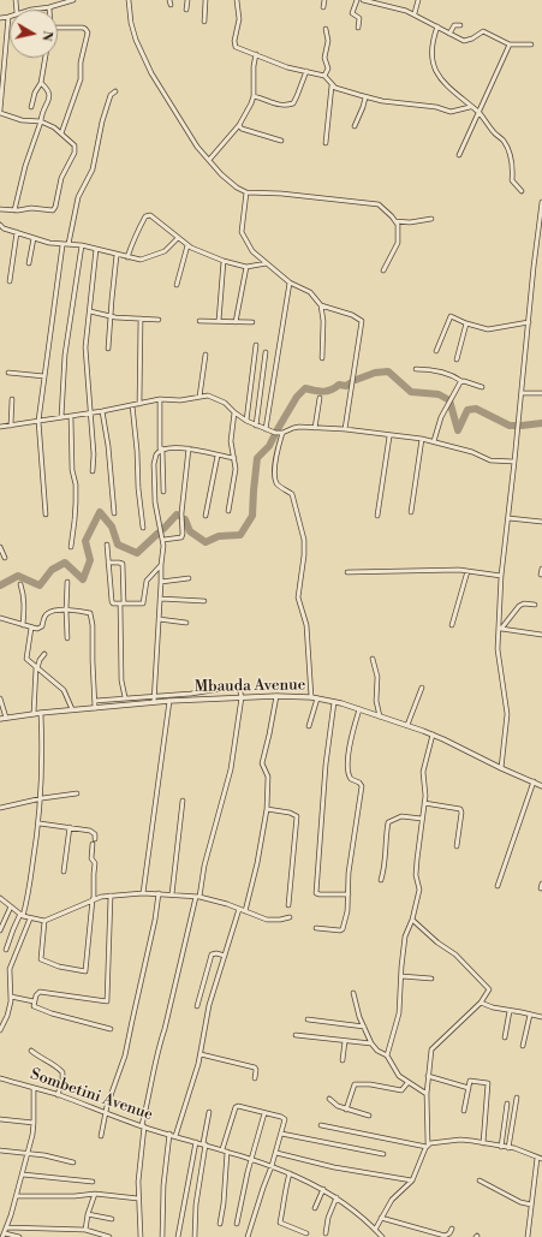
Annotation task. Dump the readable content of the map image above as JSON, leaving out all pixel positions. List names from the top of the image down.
{
  "streets": {
    "street": ["Mbauda Avenue", "Sombetini Avenue"]
  },
  "north": "right"
}
